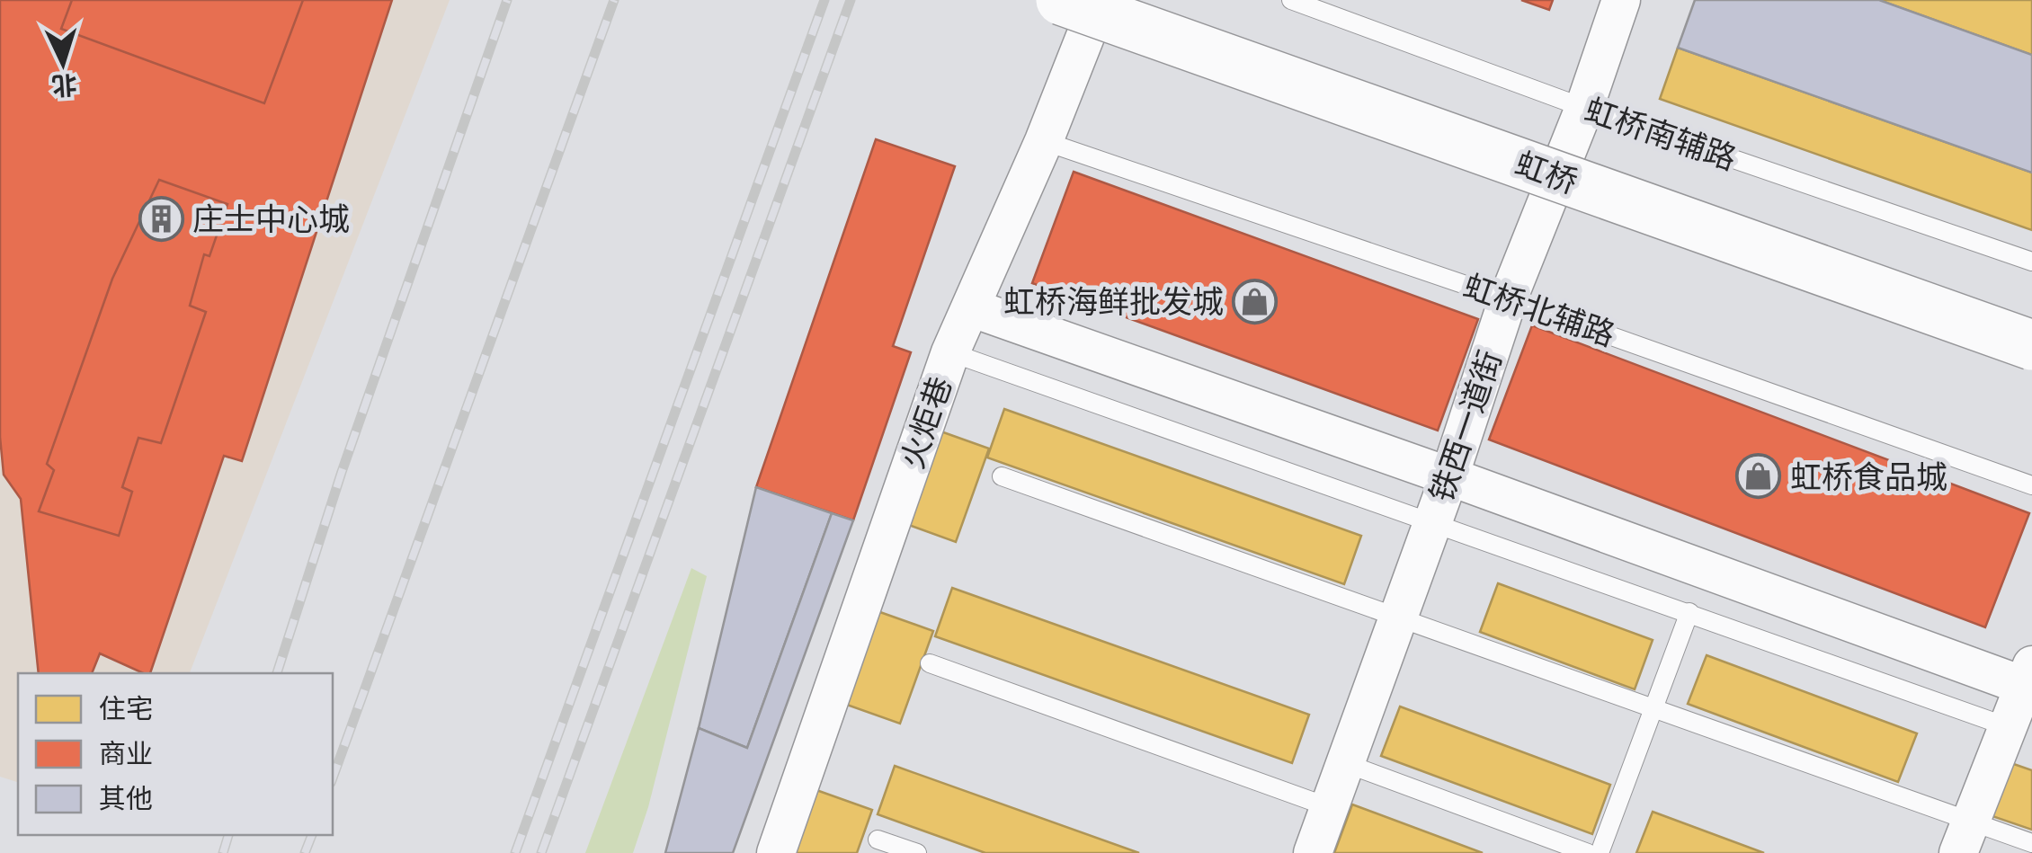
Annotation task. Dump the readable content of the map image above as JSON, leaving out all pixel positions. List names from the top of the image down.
{
  "streets": {
    "main road": ["虹桥"],
    "street": ["火炬巷", "铁西一道街"],
    "lane": ["虹桥南辅路", "虹桥北辅路"]
  },
  "crossings": [
    ["虹桥南辅路", "铁西一道街"],
    ["虹桥北辅路", "火炬巷"],
    ["虹桥北辅路", "铁西一道街"]
  ],
  "places": {
    "building": ["庄士中心城"],
    "shop": ["虹桥海鲜批发城", "虹桥食品城"]
  },
  "legend": ["住宅", "商业", "其他"],
  "north": "bottom"
}
